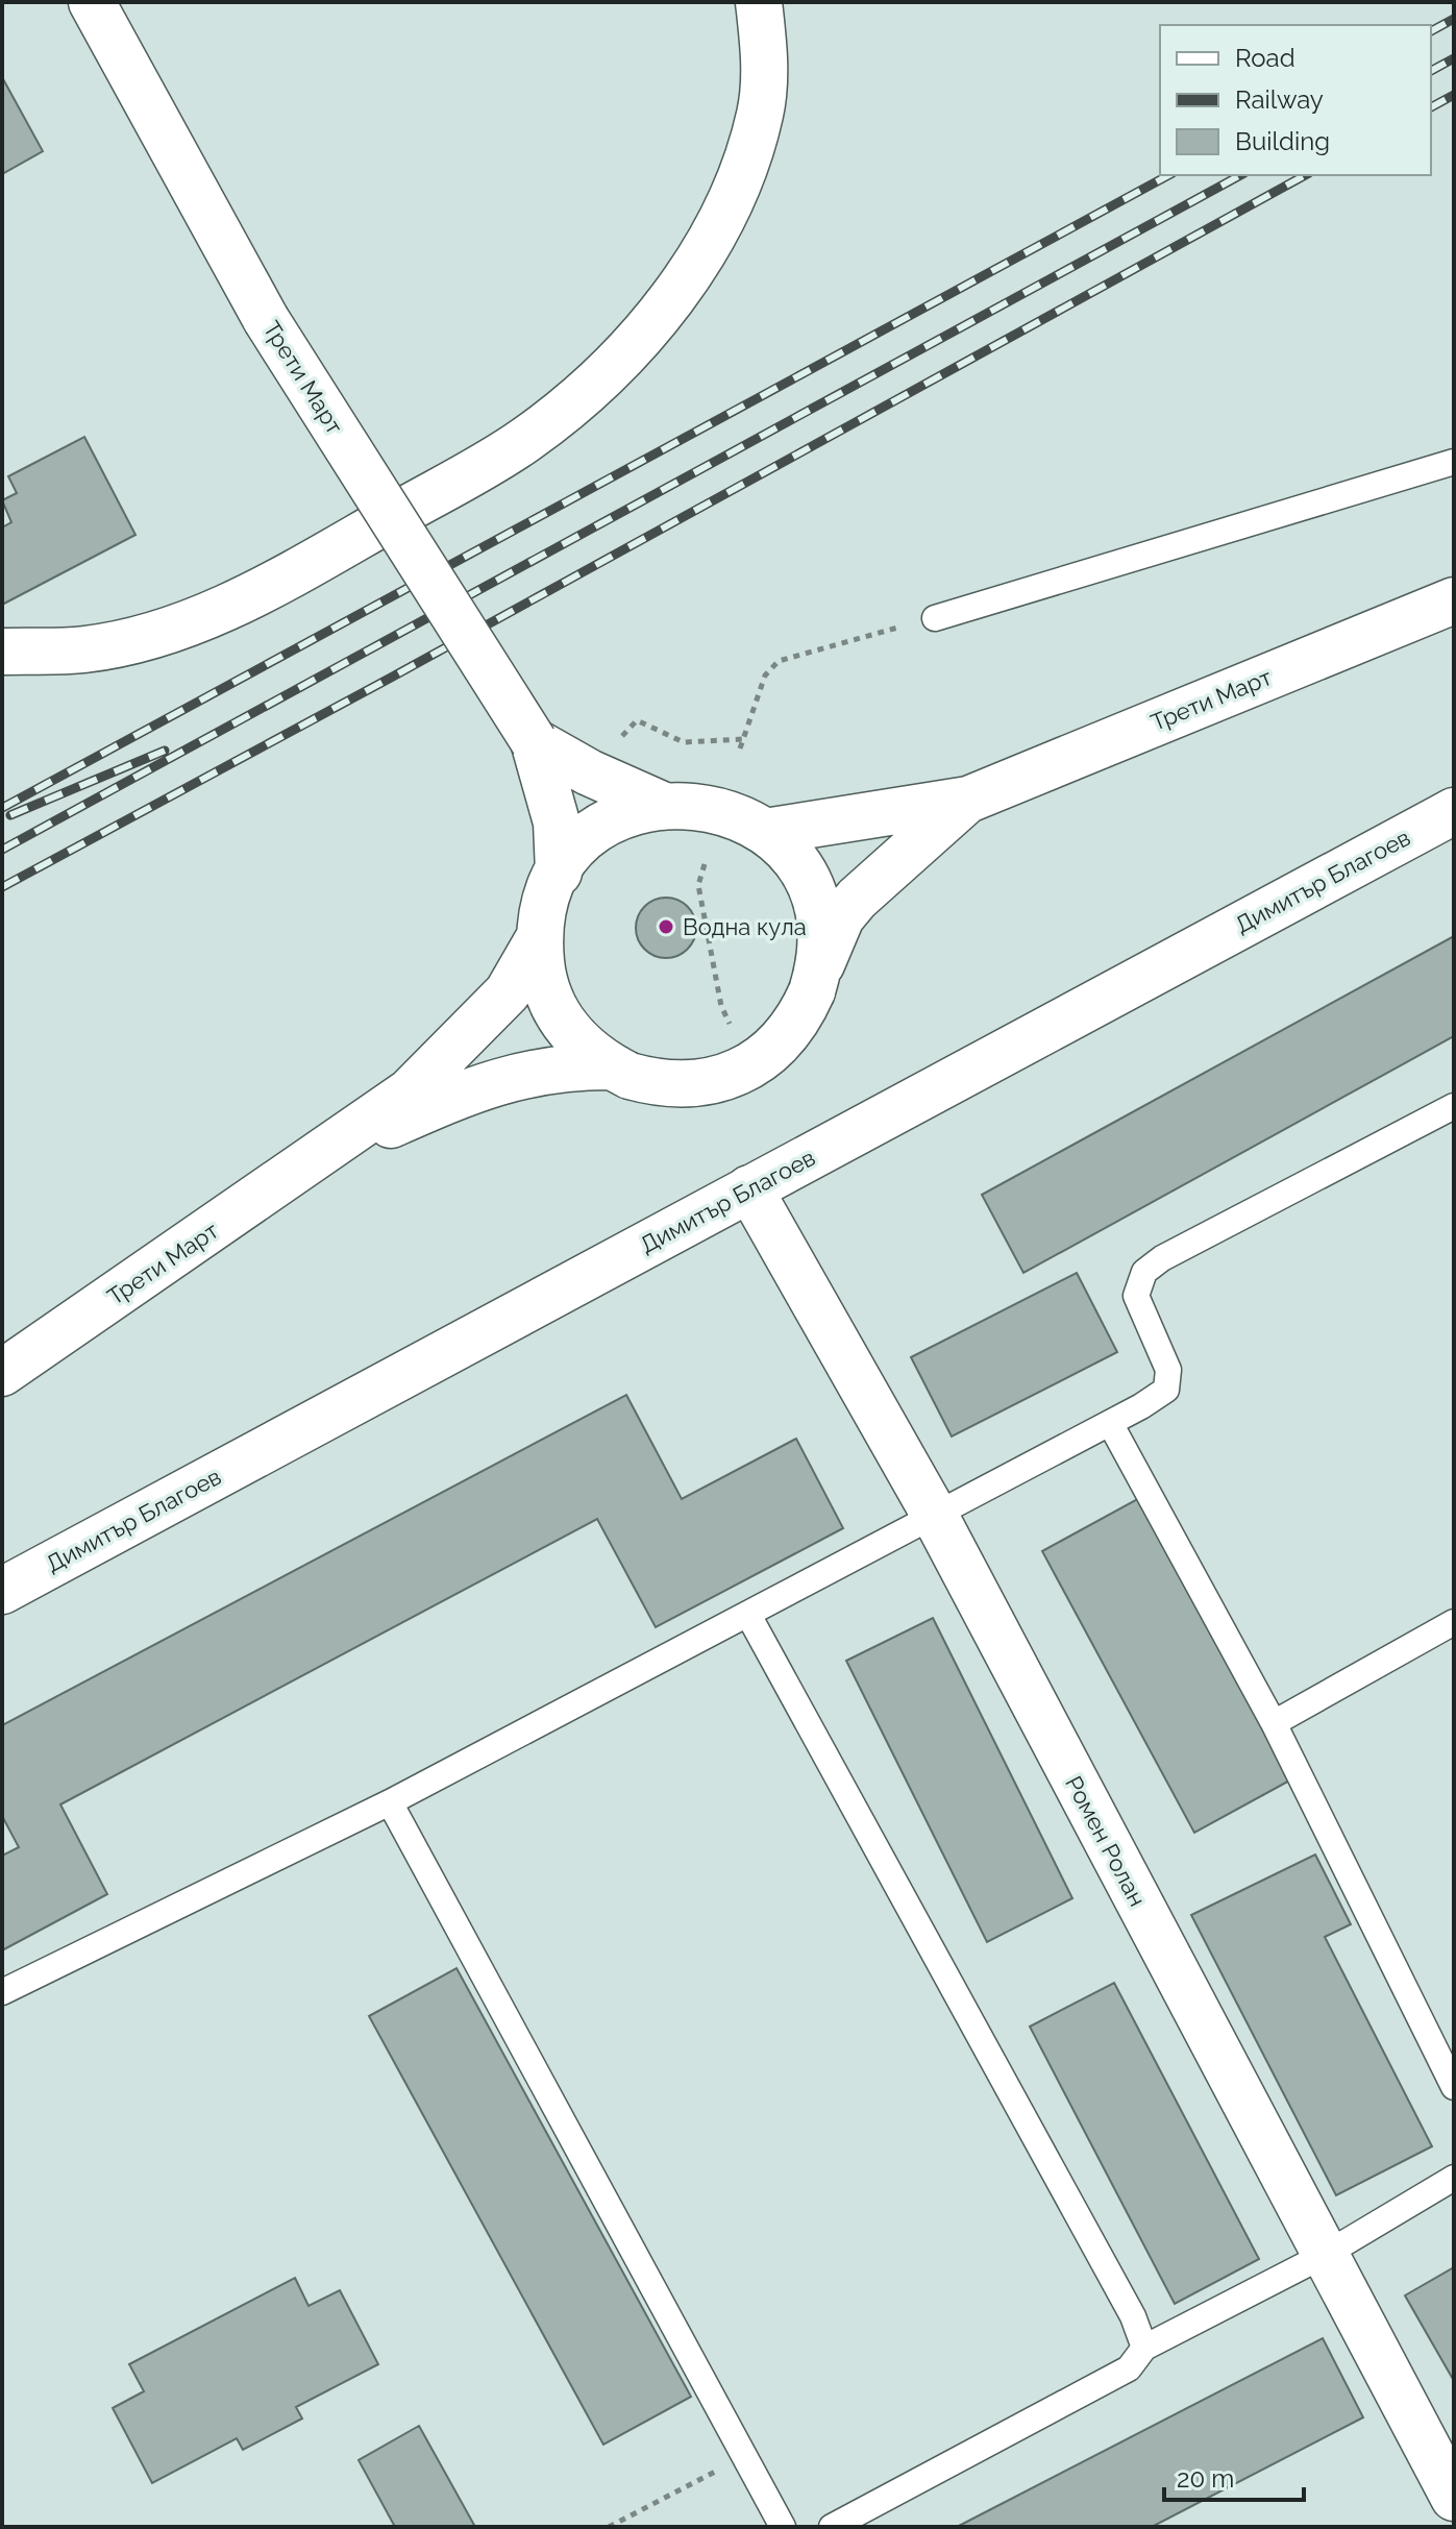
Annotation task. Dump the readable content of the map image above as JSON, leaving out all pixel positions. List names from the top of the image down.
{
  "streets": {
    "street": ["Трети Март", "Димитър Благоев", "Ромен Ролан"]
  },
  "crossings": [
    ["Димитър Благоев", "Ромен Ролан"]
  ],
  "places": ["Водна кула"],
  "legend": ["Road", "Railway", "Building"],
  "scale_bar": "20 m"
}
